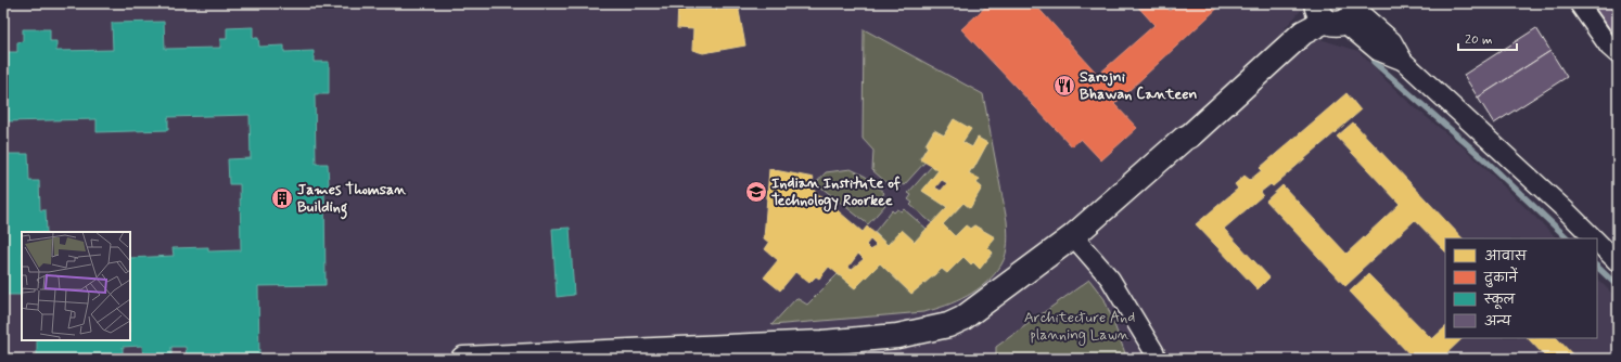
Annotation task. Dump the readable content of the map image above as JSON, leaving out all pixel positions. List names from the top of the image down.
{
  "parks": ["Architecture And planning Lawn"],
  "places": {
    "restaurant": ["Sarojni Bhawan Canteen"],
    "school or university": ["Indian Institute of Technology Roorkee"],
    "building": ["James Thomsan Building"]
  },
  "legend": [
    "आवास",
    "दुकानें",
    "स्कूल",
    "अन्य"
  ],
  "scale_bar": "20 m"
}
